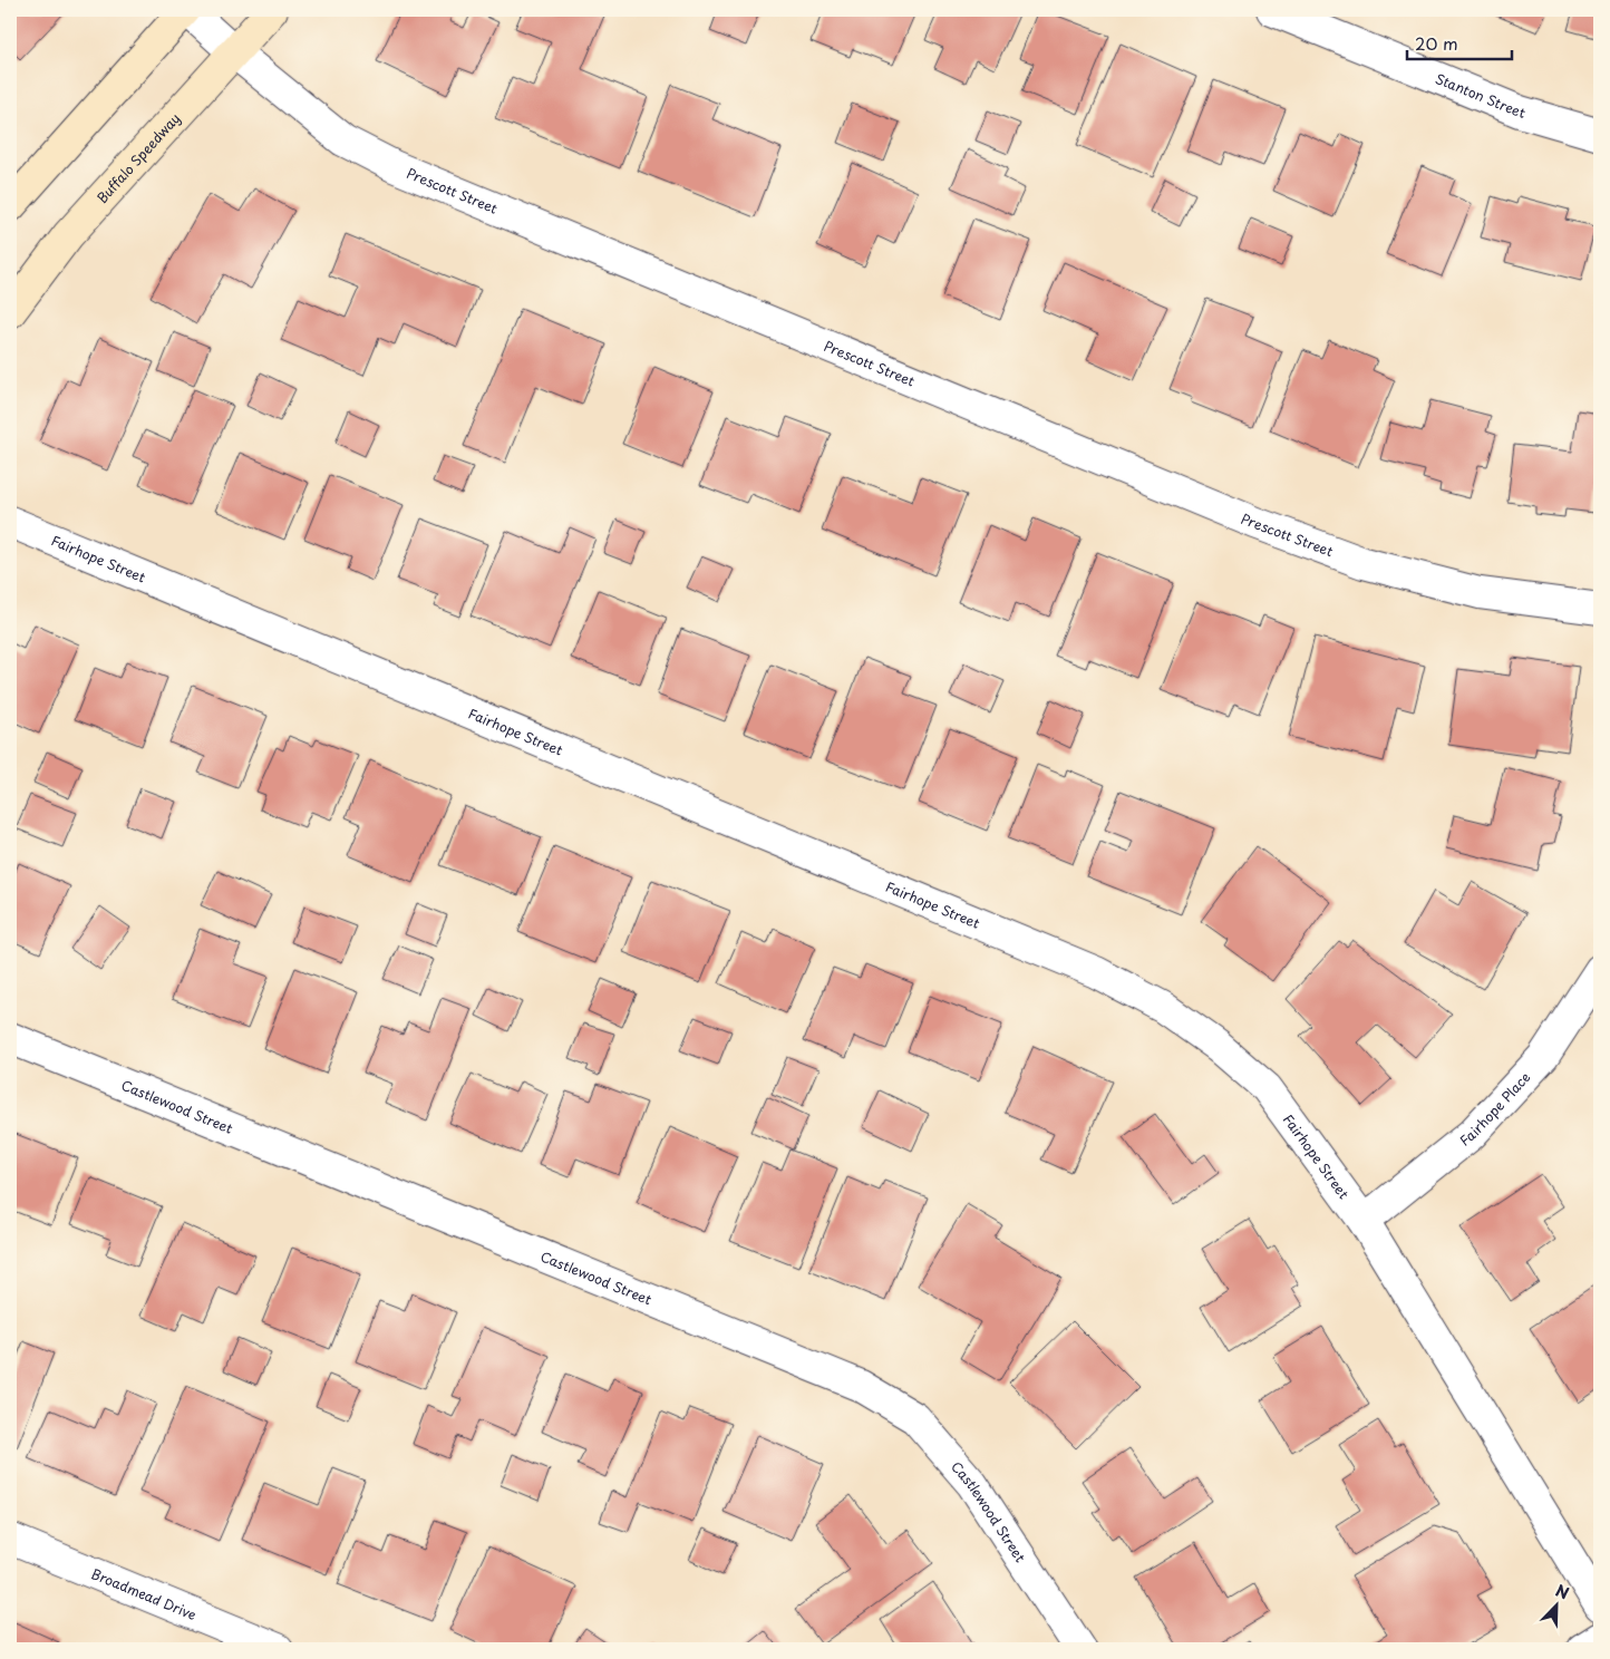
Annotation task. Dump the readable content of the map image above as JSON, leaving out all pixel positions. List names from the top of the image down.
{
  "streets": {
    "main road": ["Buffalo Speedway"],
    "street": [
      "Stanton Street",
      "Prescott Street",
      "Fairhope Street",
      "Castlewood Street",
      "Fairhope Place",
      "Broadmead Drive"
    ]
  },
  "crossings": [
    ["Buffalo Speedway", "Prescott Street"],
    ["Fairhope Street", "Fairhope Place"]
  ],
  "scale_bar": "20 m",
  "north": "top right"
}
